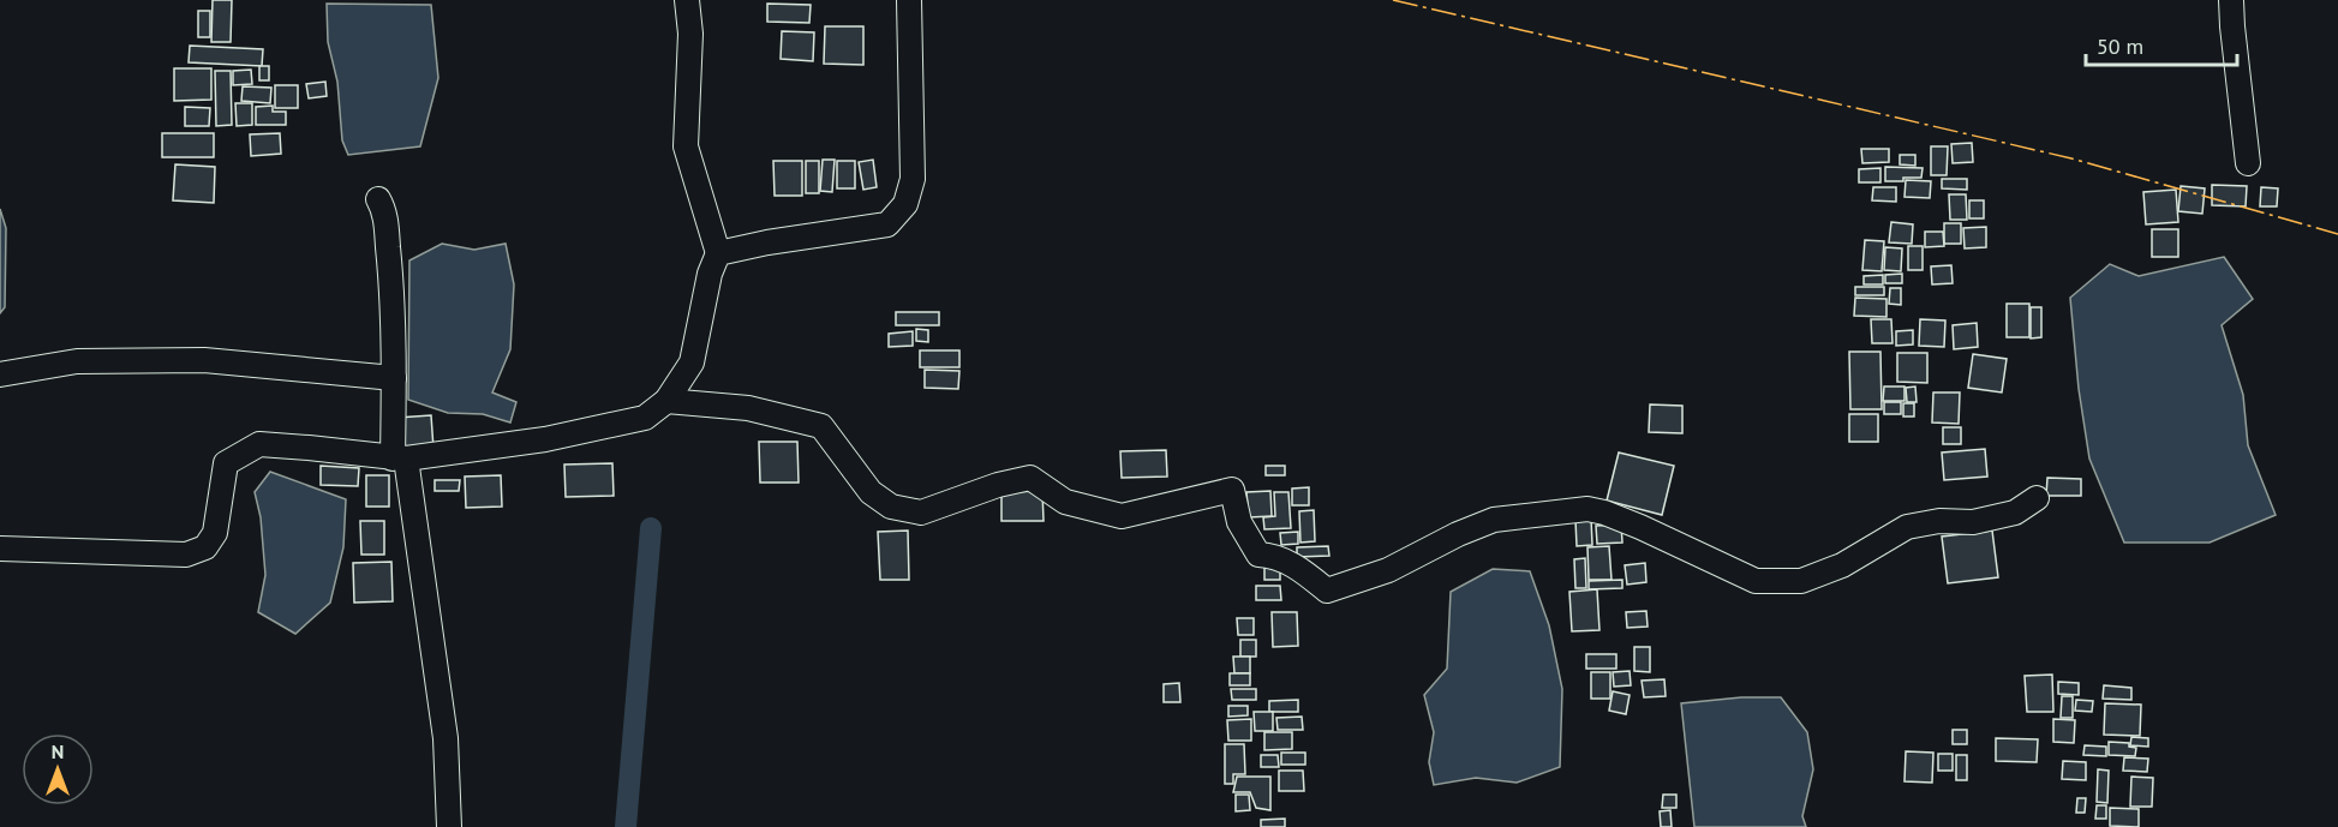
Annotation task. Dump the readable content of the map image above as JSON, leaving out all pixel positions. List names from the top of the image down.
{
  "scale_bar": "50 m",
  "north": "top"
}
